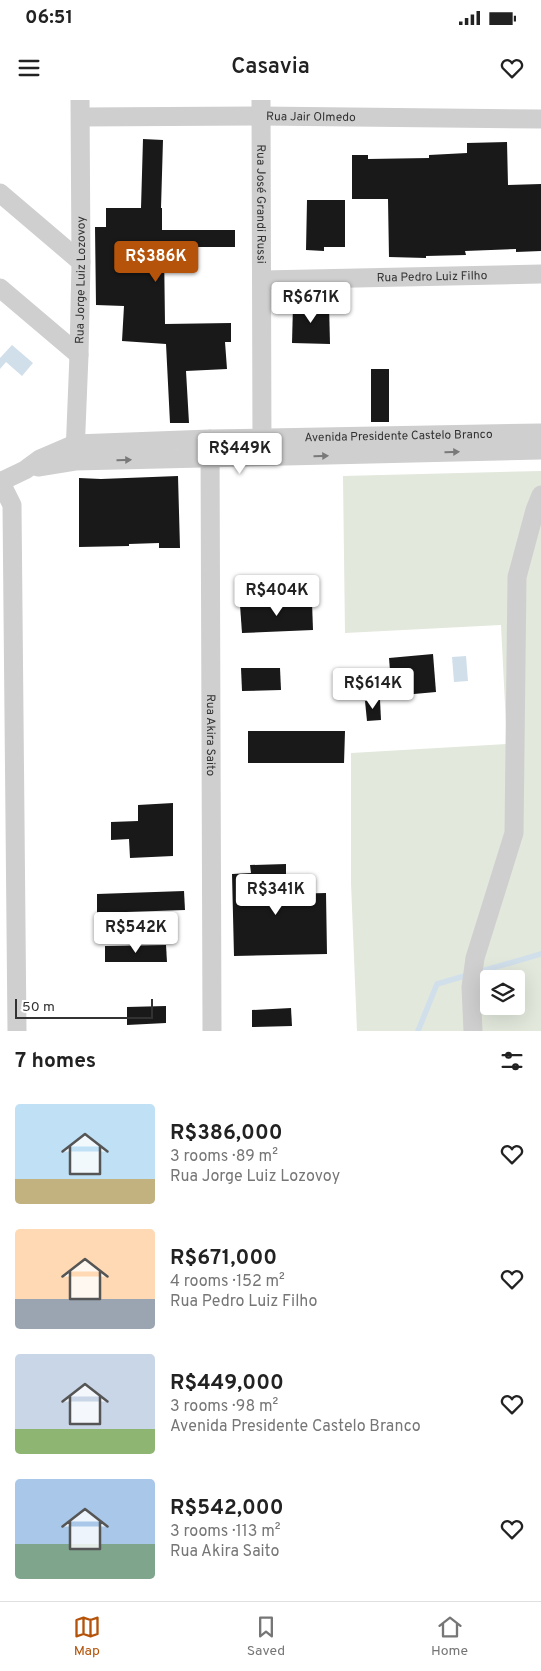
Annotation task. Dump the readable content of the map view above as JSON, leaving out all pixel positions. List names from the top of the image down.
{
  "streets": {
    "street": [
      "Rua Jair Olmedo",
      "Rua José Grandi Russi",
      "Rua Pedro Luiz Filho",
      "Rua Jorge Luiz Lozovoy",
      "Avenida Presidente Castelo Branco",
      "Rua Akira Saito"
    ]
  },
  "crossings": [
    ["Rua Jair Olmedo", "Rua José Grandi Russi"],
    ["Rua Jair Olmedo", "Rua Jorge Luiz Lozovoy"],
    ["Rua José Grandi Russi", "Rua Pedro Luiz Filho"],
    ["Rua José Grandi Russi", "Avenida Presidente Castelo Branco"],
    ["Rua Jorge Luiz Lozovoy", "Avenida Presidente Castelo Branco"],
    ["Avenida Presidente Castelo Branco", "Rua Akira Saito"]
  ],
  "scale_bar": "50 m",
  "page": {
    "status": "06:51",
    "header": "Casavia",
    "price": [
      "R$386K",
      "R$671K",
      "R$449K",
      "R$404K",
      "R$614K",
      "R$341K",
      "R$542K"
    ],
    "scale": "50 m",
    "heading": "7 homes",
    "list": [
      {
        "name": "R$386,000",
        "note": "3 rooms · 89 m² · Rua Jorge Luiz Lozovoy"
      },
      {
        "name": "R$671,000",
        "note": "4 rooms · 152 m² · Rua Pedro Luiz Filho"
      },
      {
        "name": "R$449,000",
        "note": "3 rooms · 98 m² · Avenida Presidente Castelo Branco"
      },
      {
        "name": "R$542,000",
        "note": "3 rooms · 113 m² · Rua Akira Saito"
      }
    ],
    "tabs": ["Map", "Saved", "Home"]
  }
}
